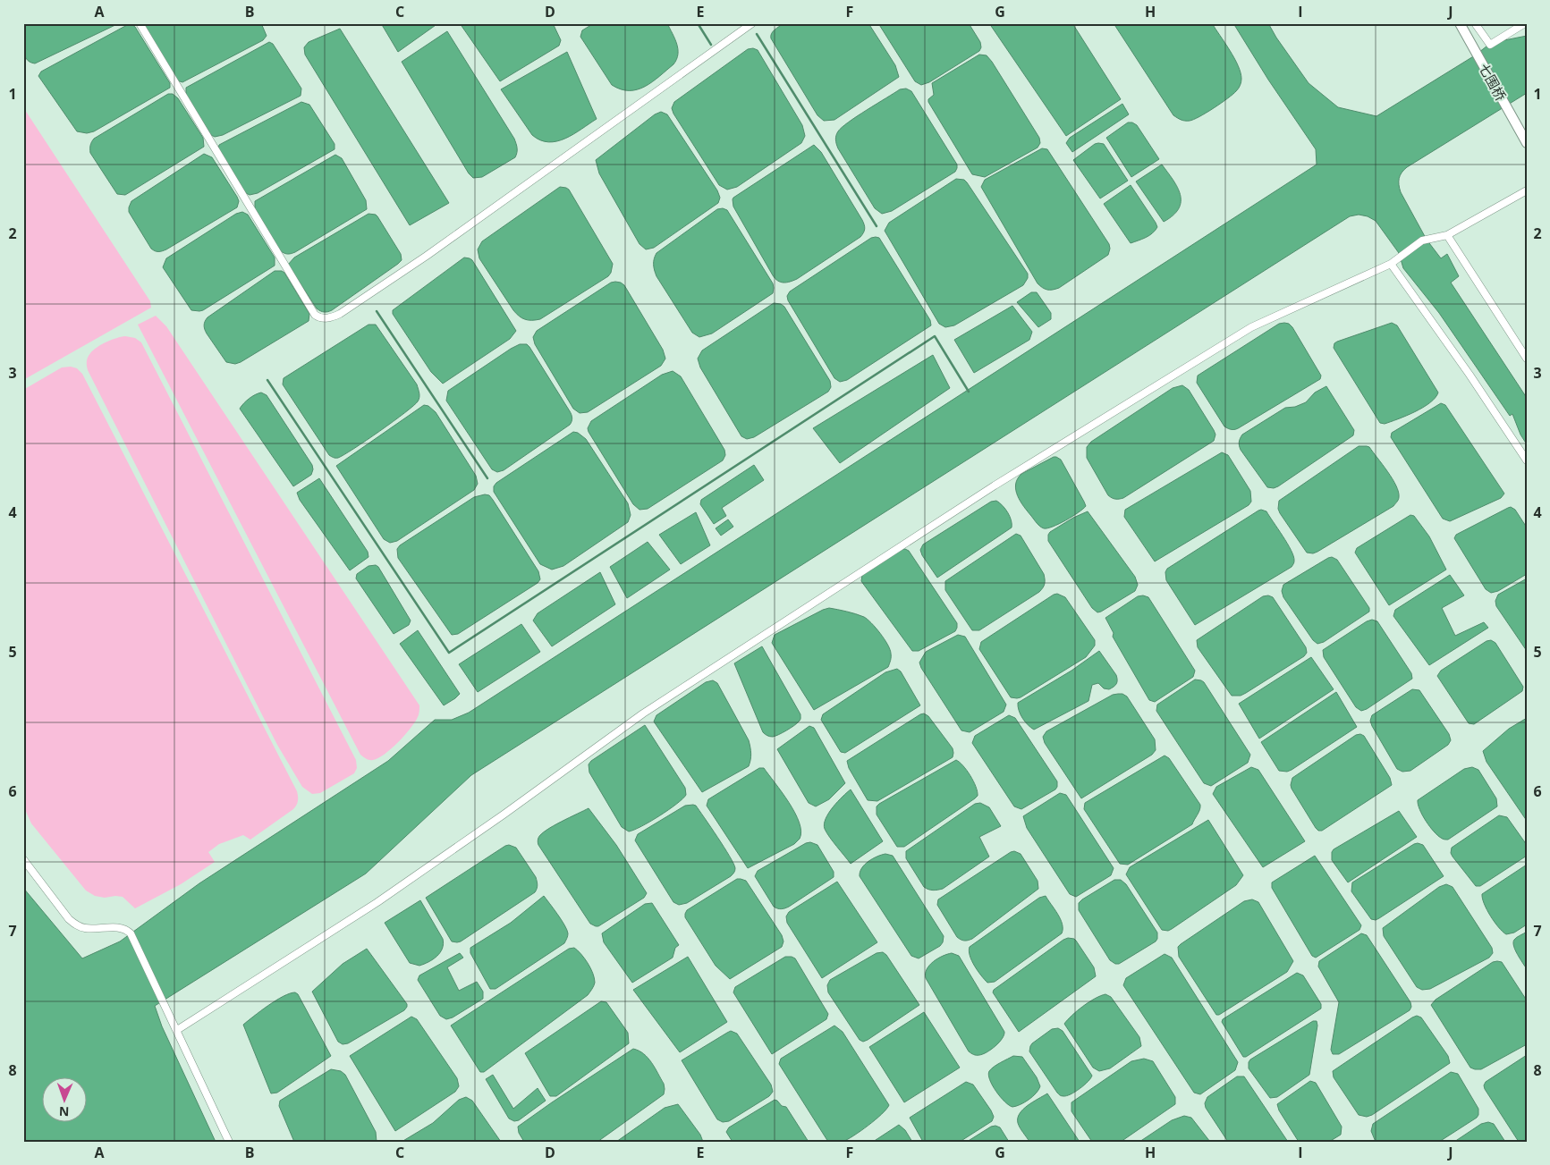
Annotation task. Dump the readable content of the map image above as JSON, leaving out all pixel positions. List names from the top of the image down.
{
  "streets": {
    "street": ["七围桥"]
  },
  "north": "bottom",
  "grid": {
    "columns": [
      "A",
      "B",
      "C",
      "D",
      "E",
      "F",
      "G",
      "H",
      "I",
      "J"
    ],
    "rows": [
      "1",
      "2",
      "3",
      "4",
      "5",
      "6",
      "7",
      "8"
    ]
  }
}
